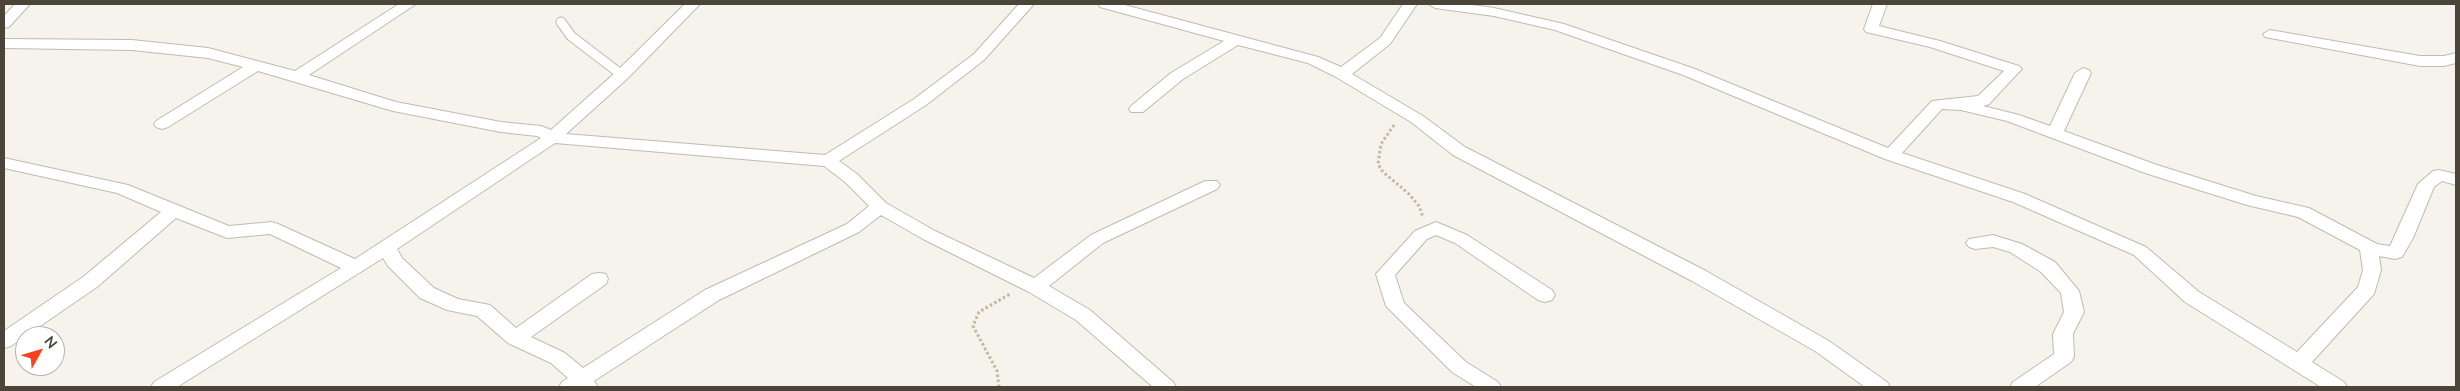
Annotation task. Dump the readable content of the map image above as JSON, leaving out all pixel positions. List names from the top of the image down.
{
  "north": "top right"
}
